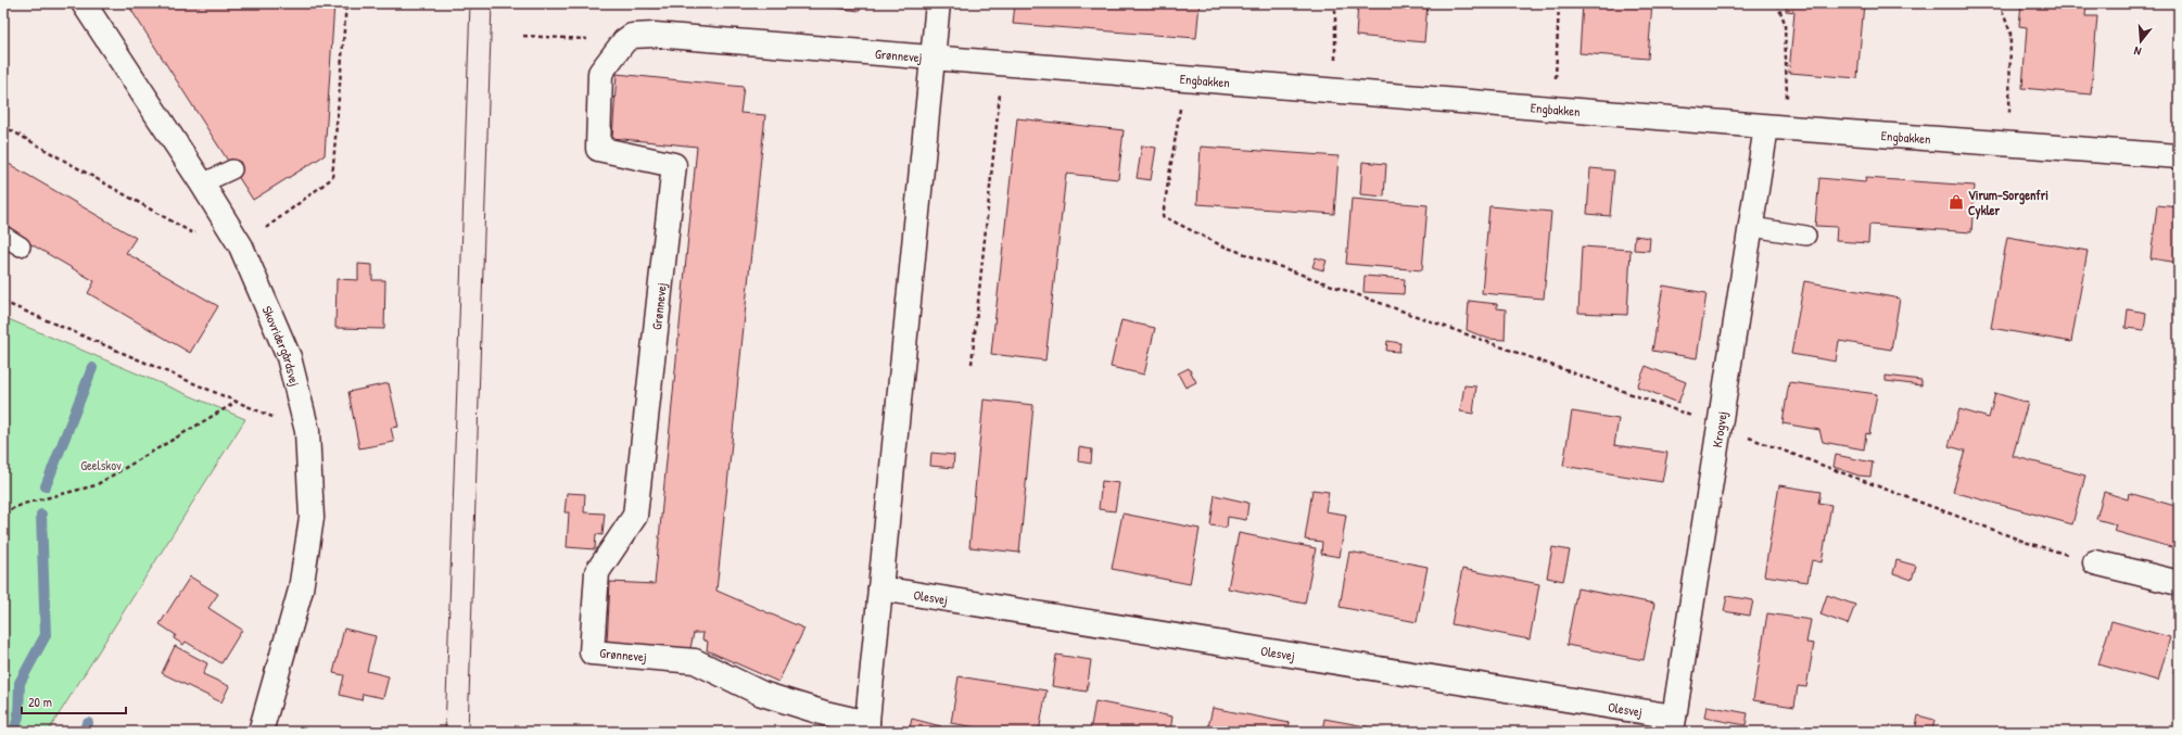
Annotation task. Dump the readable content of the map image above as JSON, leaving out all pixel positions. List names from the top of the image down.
{
  "streets": {
    "street": [
      "Grønnevej",
      "Engbakken",
      "Skovridergårdsvej",
      "Krogvej",
      "Olesvej"
    ]
  },
  "crossings": [
    ["Grønnevej", "Engbakken"],
    ["Grønnevej", "Olesvej"],
    ["Engbakken", "Krogvej"],
    ["Krogvej", "Olesvej"]
  ],
  "parks": ["Geelskov"],
  "places": {
    "shop": ["Virum-Sorgenfri Cykler"]
  },
  "scale_bar": "20 m",
  "north": "bottom"
}
